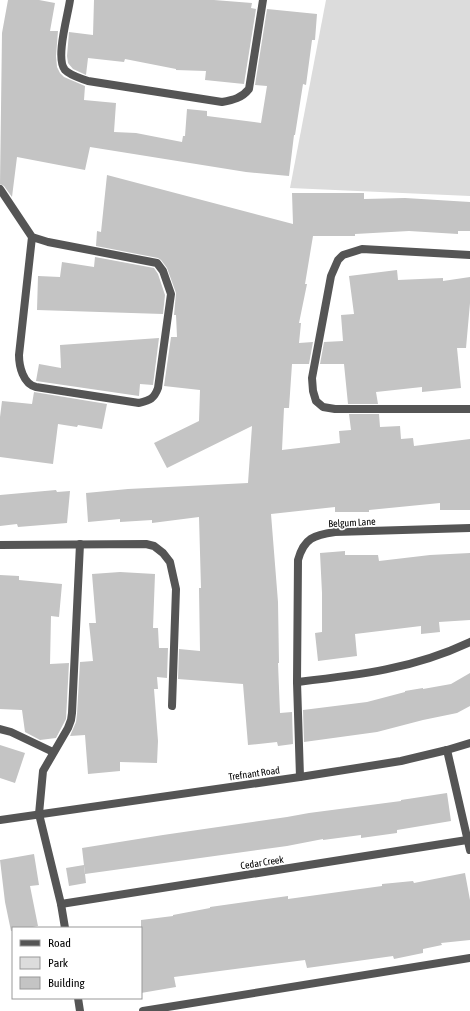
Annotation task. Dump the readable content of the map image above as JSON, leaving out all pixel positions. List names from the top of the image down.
{
  "streets": {
    "street": ["Belgum Lane", "Trefnant Road", "Cedar Creek"]
  },
  "crossings": [
    ["Belgum Lane", "Trefnant Road"]
  ],
  "legend": ["Road", "Park", "Building"]
}
